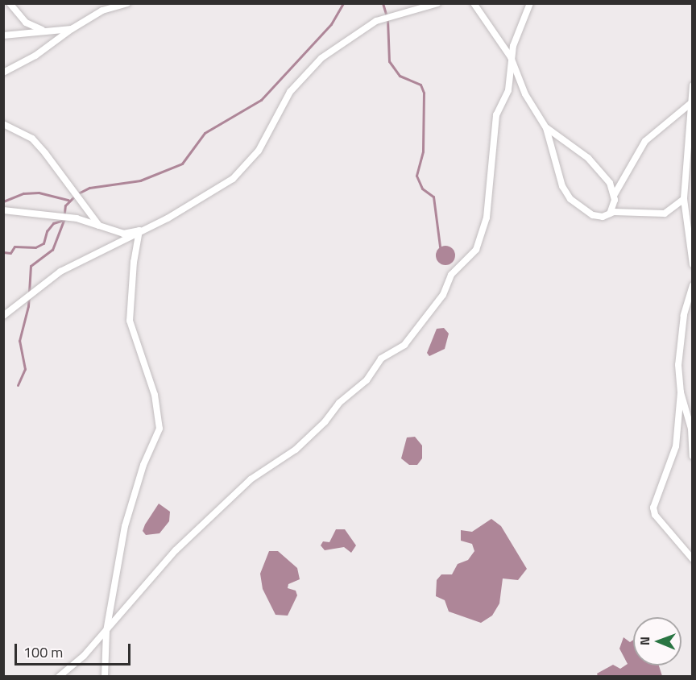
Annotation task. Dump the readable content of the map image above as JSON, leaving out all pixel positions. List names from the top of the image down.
{
  "scale_bar": "100 m",
  "north": "left"
}
